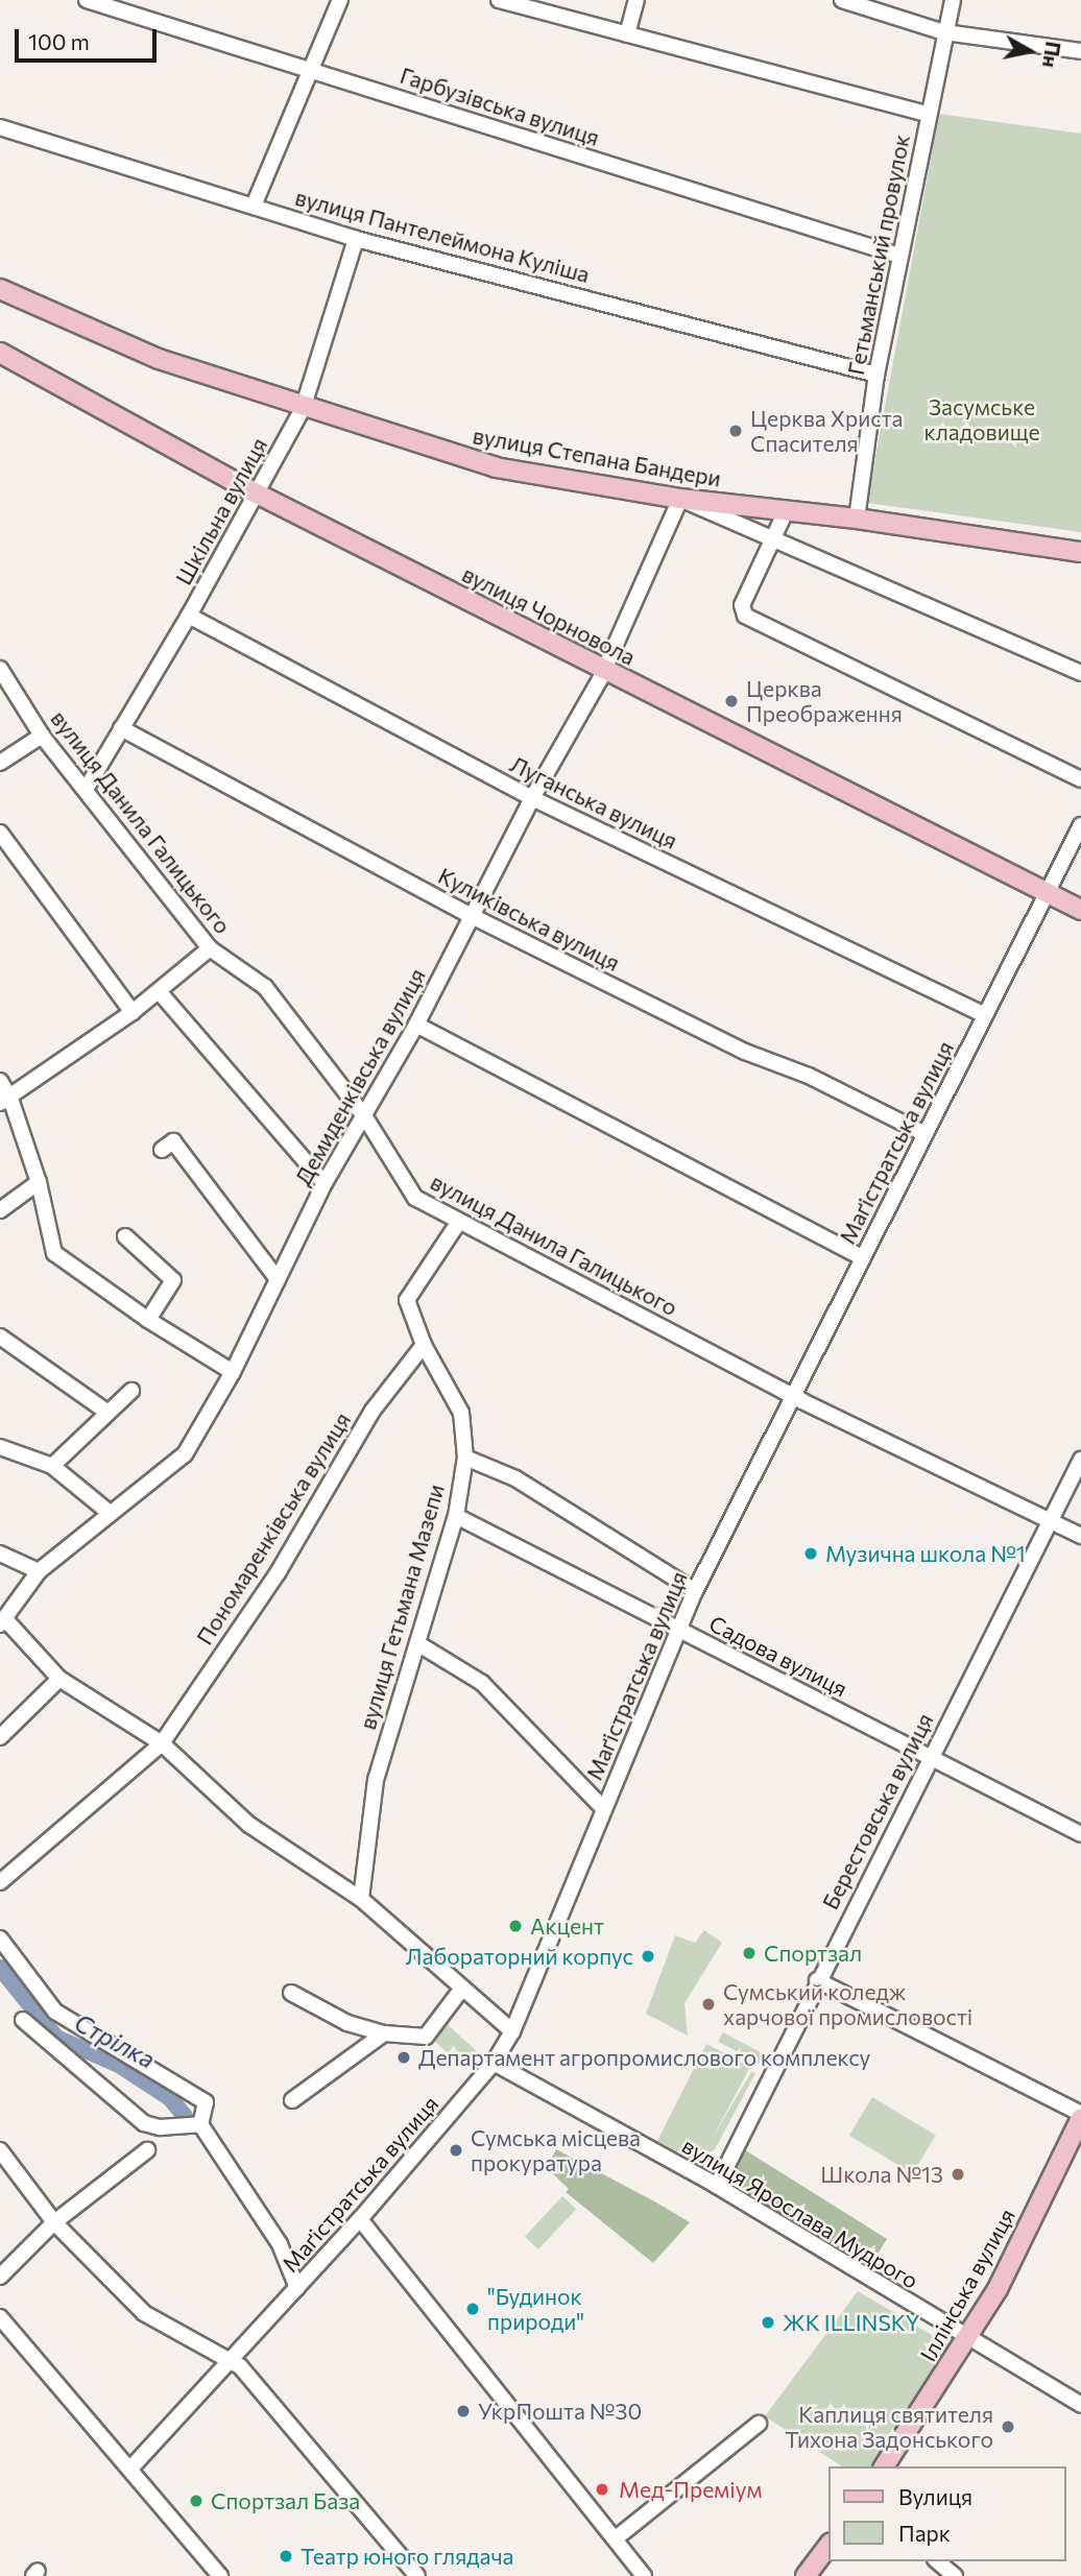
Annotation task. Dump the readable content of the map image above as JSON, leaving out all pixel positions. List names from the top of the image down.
{
  "streets": {
    "main road": ["вулиця Степана Бандери", "вулиця Чорновола", "Іллінська вулиця"],
    "street": [
      "Гарбузівська вулиця",
      "вулиця Пантелеймона Куліша",
      "Гетьманський провулок",
      "Шкільна вулиця",
      "Луганська вулиця",
      "вулиця Данила Галицького",
      "Куликівська вулиця",
      "Демиденківська вулиця",
      "Маґістратська вулиця",
      "Пономаренківська вулиця",
      "вулиця Гетьмана Мазепи",
      "Садова вулиця",
      "Берестовська вулиця",
      "вулиця Ярослава Мудрого"
    ]
  },
  "crossings": [
    ["Гарбузівська вулиця", "Гетьманський провулок"],
    ["вулиця Пантелеймона Куліша", "Гетьманський провулок"],
    ["вулиця Пантелеймона Куліша", "Шкільна вулиця"],
    ["Гетьманський провулок", "вулиця Степана Бандери"],
    ["вулиця Степана Бандери", "Шкільна вулиця"],
    ["вулиця Степана Бандери", "Демиденківська вулиця"],
    ["Шкільна вулиця", "вулиця Чорновола"],
    ["Шкільна вулиця", "Луганська вулиця"],
    ["Шкільна вулиця", "вулиця Данила Галицького"],
    ["Шкільна вулиця", "Куликівська вулиця"],
    ["вулиця Чорновола", "Демиденківська вулиця"],
    ["вулиця Чорновола", "Маґістратська вулиця"],
    ["Луганська вулиця", "Демиденківська вулиця"],
    ["Луганська вулиця", "Маґістратська вулиця"],
    ["вулиця Данила Галицького", "Демиденківська вулиця"],
    ["вулиця Данила Галицького", "Маґістратська вулиця"],
    ["вулиця Данила Галицького", "вулиця Гетьмана Мазепи"],
    ["вулиця Данила Галицького", "Берестовська вулиця"],
    ["Куликівська вулиця", "Демиденківська вулиця"],
    ["Куликівська вулиця", "Маґістратська вулиця"],
    ["Маґістратська вулиця", "Садова вулиця"],
    ["Маґістратська вулиця", "вулиця Ярослава Мудрого"],
    ["Пономаренківська вулиця", "вулиця Гетьмана Мазепи"],
    ["вулиця Гетьмана Мазепи", "Садова вулиця"],
    ["Садова вулиця", "Берестовська вулиця"],
    ["Берестовська вулиця", "вулиця Ярослава Мудрого"],
    ["вулиця Ярослава Мудрого", "Іллінська вулиця"]
  ],
  "water": ["Стрілка"],
  "parks": ["Засумське кладовище"],
  "places": [
    "Церква Христа Спасителя",
    "Церква Преображення",
    "Музична школа №1",
    "Акцент",
    "Спортзал",
    "Лабораторний корпус",
    "Сумський коледж харчової промисловості",
    "Департамент агропромислового комплексу",
    "Сумська місцева прокуратура",
    "Школа №13",
    "\"Будинок природи\"",
    "ЖК ILLINSKY",
    "УкрПошта №30",
    "Каплиця святителя Тихона Задонського",
    "Мед-Преміум",
    "Спортзал База",
    "Театр юного глядача"
  ],
  "legend": ["Вулиця", "Парк"],
  "scale_bar": "100 m",
  "north": "right"
}
